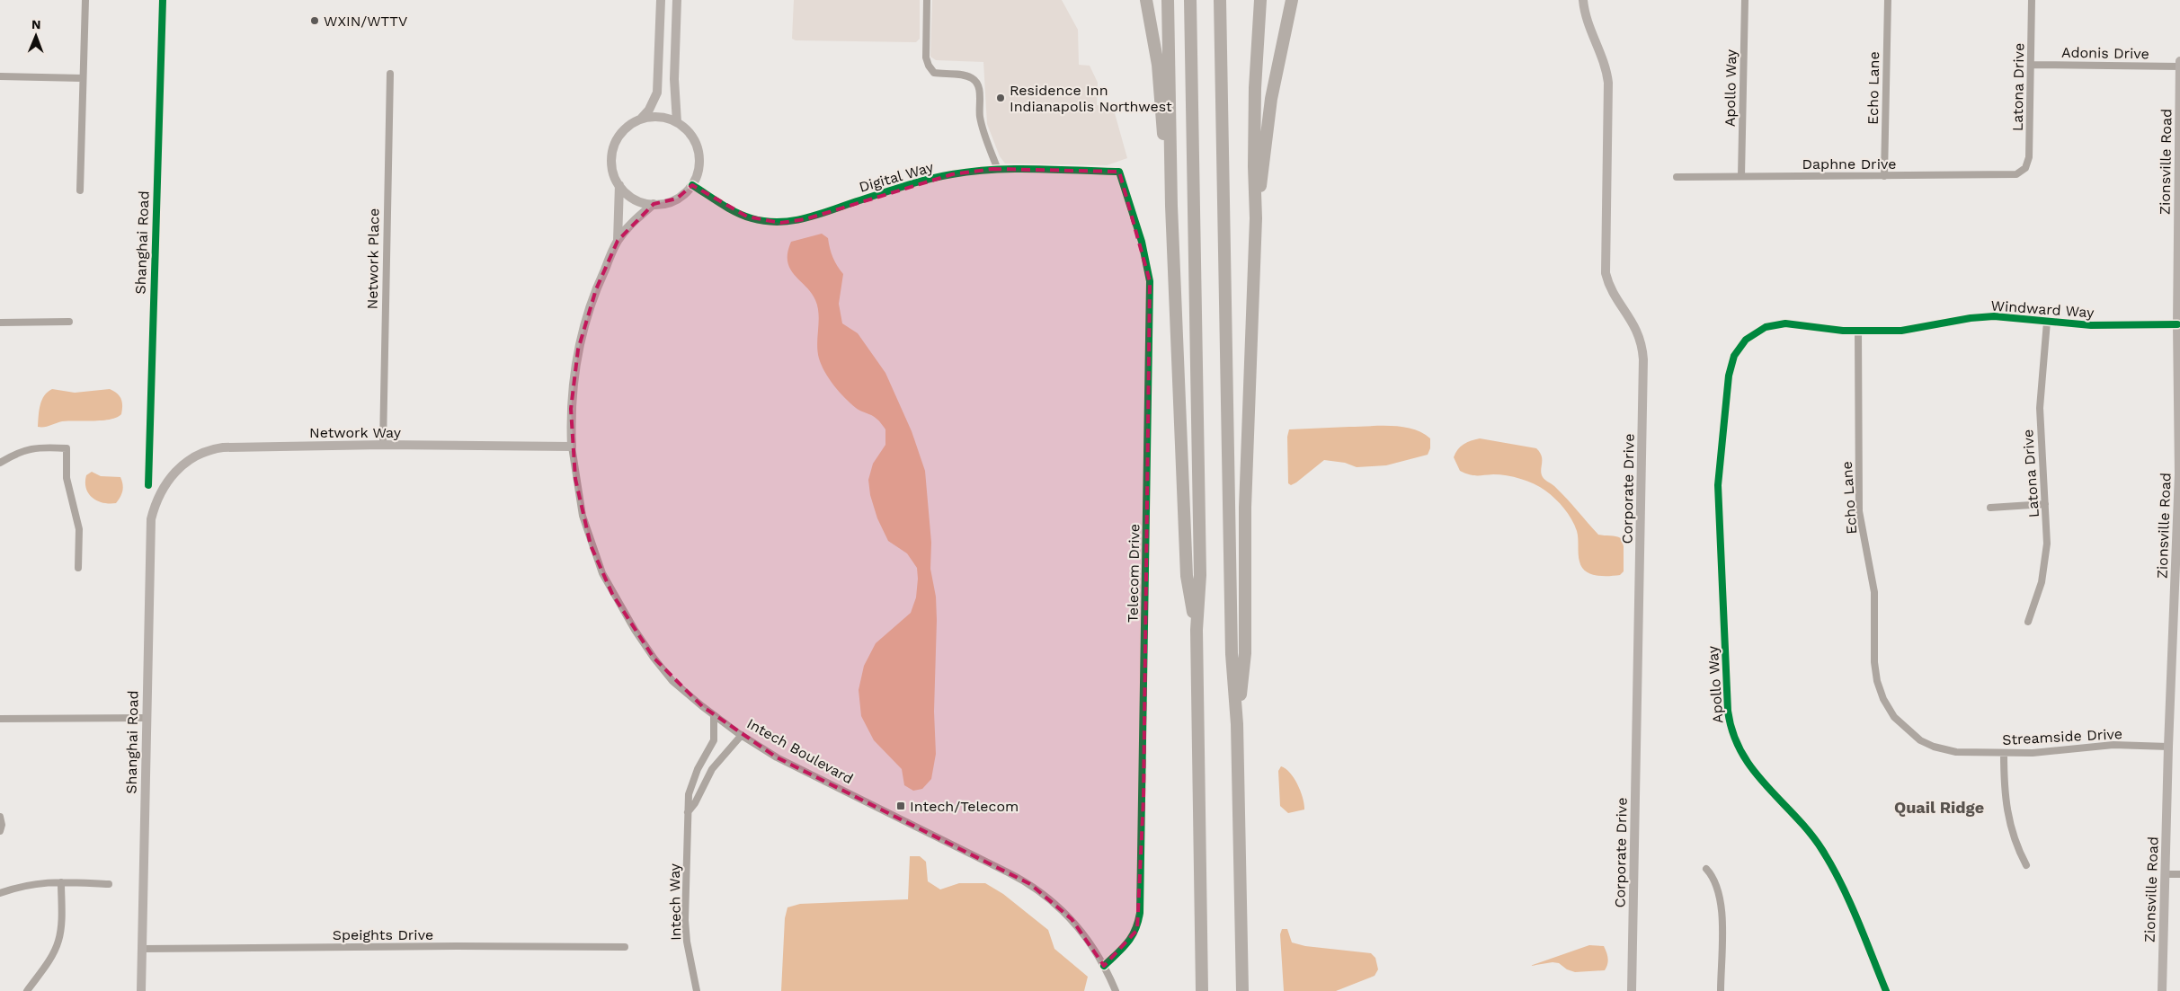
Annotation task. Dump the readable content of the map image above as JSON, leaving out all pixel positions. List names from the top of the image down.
{
  "streets": {
    "street": [
      "Adonis Drive",
      "Latona Drive",
      "Apollo Way",
      "Echo Lane",
      "Zionsville Road",
      "Daphne Drive",
      "Digital Way",
      "Shanghai Road",
      "Network Place",
      "Windward Way",
      "Network Way",
      "Corporate Drive",
      "Telecom Drive",
      "Streamside Drive",
      "Intech Boulevard",
      "Intech Way",
      "Speights Drive"
    ]
  },
  "crossings": [
    ["Adonis Drive", "Latona Drive"],
    ["Adonis Drive", "Zionsville Road"],
    ["Latona Drive", "Daphne Drive"],
    ["Latona Drive", "Windward Way"],
    ["Apollo Way", "Daphne Drive"],
    ["Apollo Way", "Windward Way"],
    ["Echo Lane", "Daphne Drive"],
    ["Echo Lane", "Windward Way"],
    ["Echo Lane", "Streamside Drive"],
    ["Zionsville Road", "Windward Way"],
    ["Zionsville Road", "Streamside Drive"],
    ["Digital Way", "Telecom Drive"],
    ["Digital Way", "Intech Boulevard"],
    ["Shanghai Road", "Network Way"],
    ["Shanghai Road", "Speights Drive"],
    ["Network Place", "Network Way"],
    ["Network Way", "Intech Boulevard"],
    ["Telecom Drive", "Intech Boulevard"],
    ["Intech Boulevard", "Intech Way"]
  ],
  "districts": ["Quail Ridge"],
  "places": {
    "other": ["WXIN/WTTV", "Residence Inn Indianapolis Northwest"],
    "transit": ["Intech/Telecom"]
  },
  "north": "top"
}
